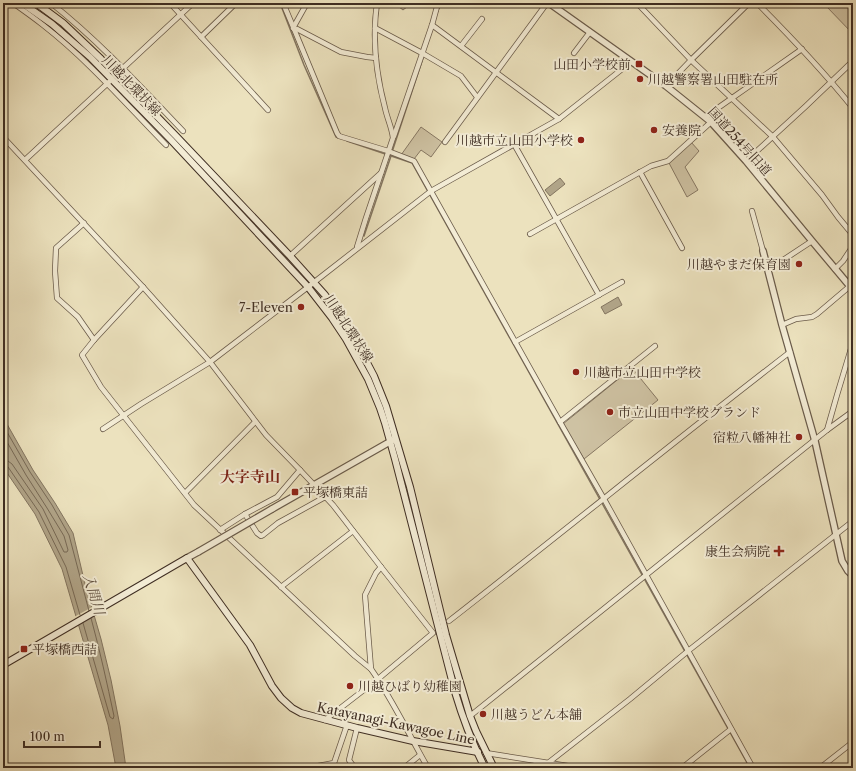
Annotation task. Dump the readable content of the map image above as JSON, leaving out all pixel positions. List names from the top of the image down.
{
  "streets": {
    "main road": ["川越北環状線", "Katayanagi-Kawagoe Line"],
    "street": ["国道254号旧道"]
  },
  "crossings": [
    ["川越北環状線", "Katayanagi-Kawagoe Line"]
  ],
  "districts": ["大字寺山"],
  "water": ["入間川"],
  "places": {
    "transit": ["山田小学校前", "平塚橋東詰", "平塚橋西詰"],
    "other": [
      "川越警察署山田駐在所",
      "安養院",
      "川越市立山田小学校",
      "川越やまだ保育園",
      "7-Eleven",
      "川越市立山田中学校",
      "市立山田中学校グランド",
      "宿粒八幡神社",
      "川越ひばり幼稚園",
      "川越うどん本舗"
    ],
    "health": ["康生会病院"]
  },
  "scale_bar": "100 m"
}
